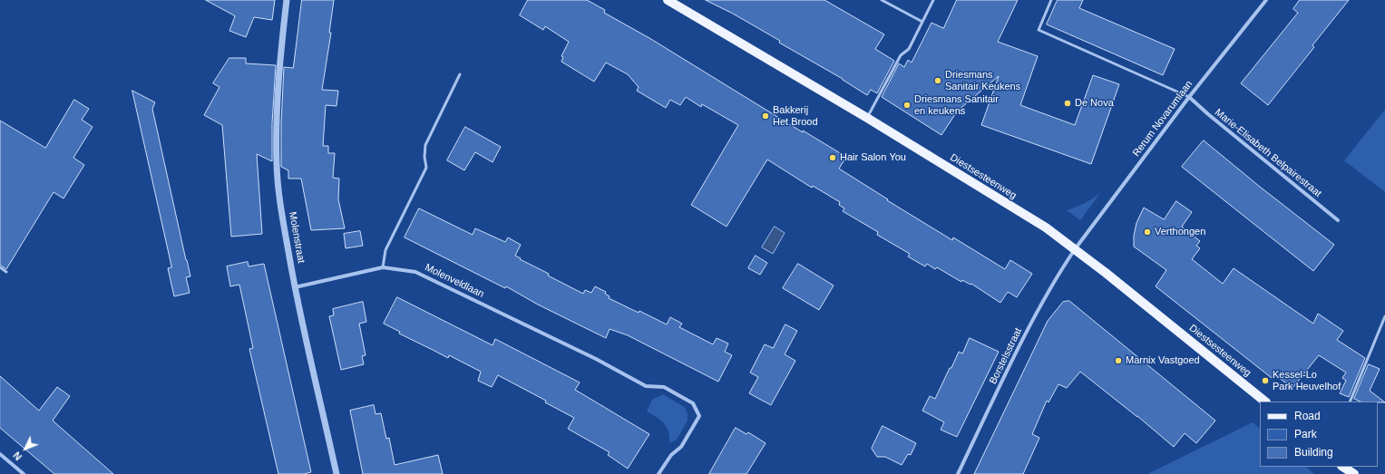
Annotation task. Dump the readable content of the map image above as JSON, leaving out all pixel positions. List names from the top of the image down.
{
  "streets": {
    "main road": ["Diestsesteenweg"],
    "street": [
      "Rerum Novarumlaan",
      "Marie-Elisabeth Belpairestraat",
      "Molenstraat",
      "Molenveldlaan",
      "Borstelsstraat"
    ]
  },
  "crossings": [
    ["Rerum Novarumlaan", "Marie-Elisabeth Belpairestraat"],
    ["Rerum Novarumlaan", "Diestsesteenweg"],
    ["Rerum Novarumlaan", "Borstelsstraat"],
    ["Diestsesteenweg", "Borstelsstraat"],
    ["Molenstraat", "Molenveldlaan"]
  ],
  "places": [
    "Driesmans Sanitair Keukens",
    "De Nova",
    "Driesmans Sanitair en keukens",
    "Bakkerij Het Brood",
    "Hair Salon You",
    "Verthongen",
    "Marnix Vastgoed",
    "Kessel-Lo Park Heuvelhof"
  ],
  "legend": ["Road", "Park", "Building"],
  "north": "bottom left"
}
